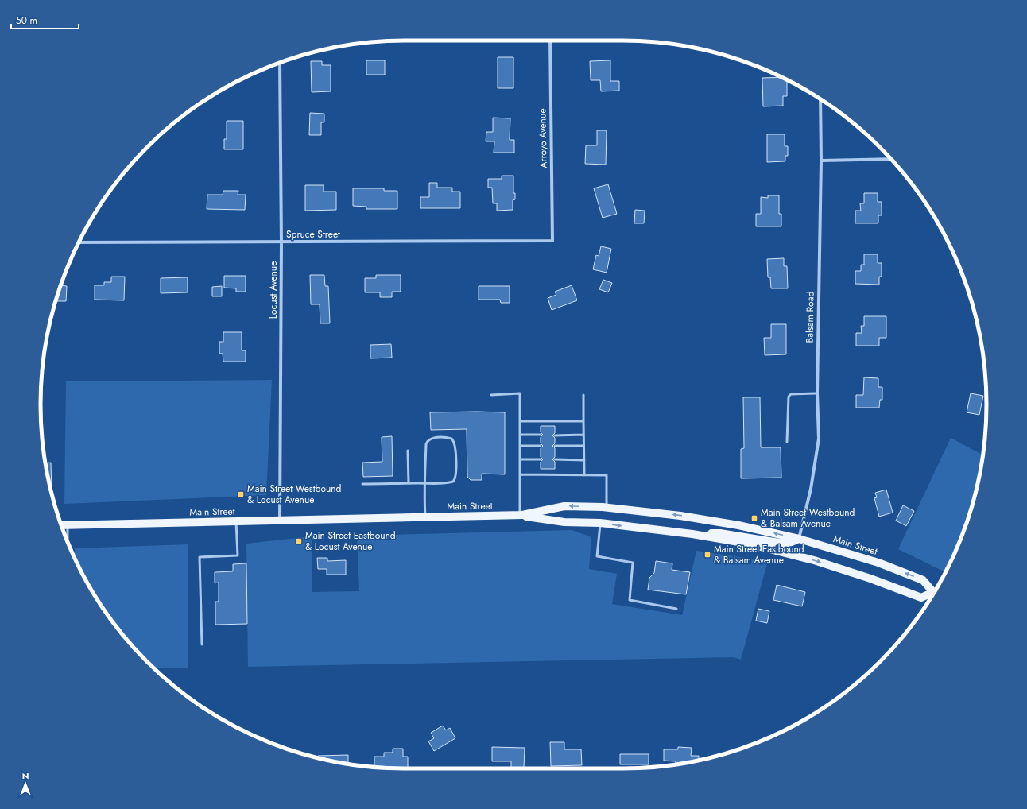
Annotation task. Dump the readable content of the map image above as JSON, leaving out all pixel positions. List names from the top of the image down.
{
  "streets": {
    "main road": ["Main Street"],
    "street": [
      "Arroyo Avenue",
      "Spruce Street",
      "Locust Avenue",
      "Balsam Road"
    ]
  },
  "crossings": [
    ["Arroyo Avenue", "Spruce Street"],
    ["Spruce Street", "Locust Avenue"],
    ["Locust Avenue", "Main Street"],
    ["Balsam Road", "Main Street"]
  ],
  "places": {
    "transit": [
      "Main Street Westbound & Locust Avenue",
      "Main Street Westbound & Balsam Avenue",
      "Main Street Eastbound & Locust Avenue",
      "Main Street Eastbound & Balsam Avenue"
    ]
  },
  "scale_bar": "50 m",
  "north": "top"
}
